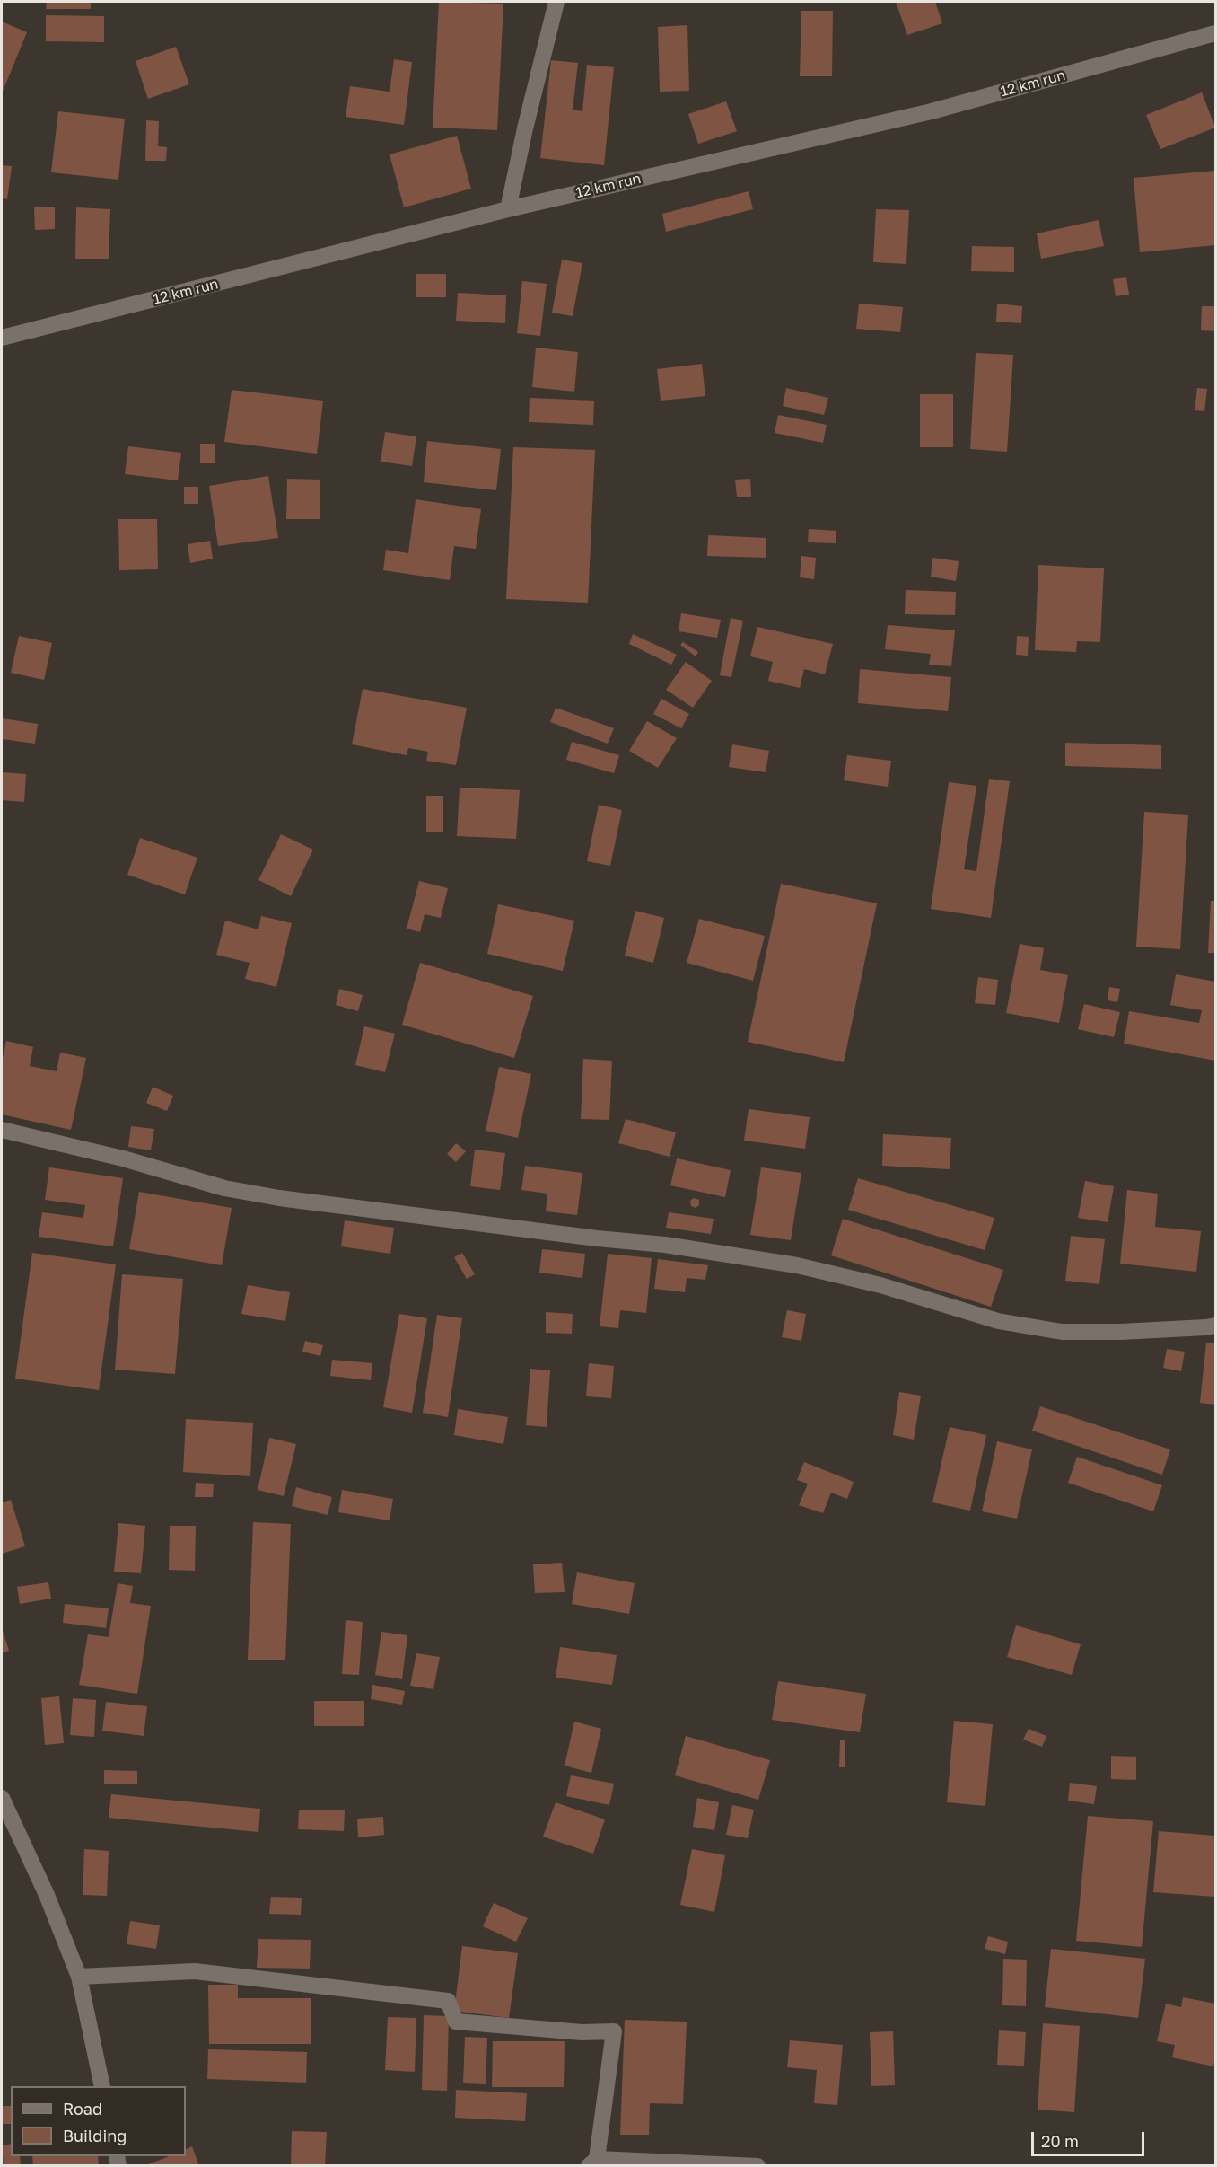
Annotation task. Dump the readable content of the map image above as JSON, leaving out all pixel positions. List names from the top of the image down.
{
  "streets": {
    "street": ["12 km run"]
  },
  "legend": ["Road", "Building"],
  "scale_bar": "20 m"
}
